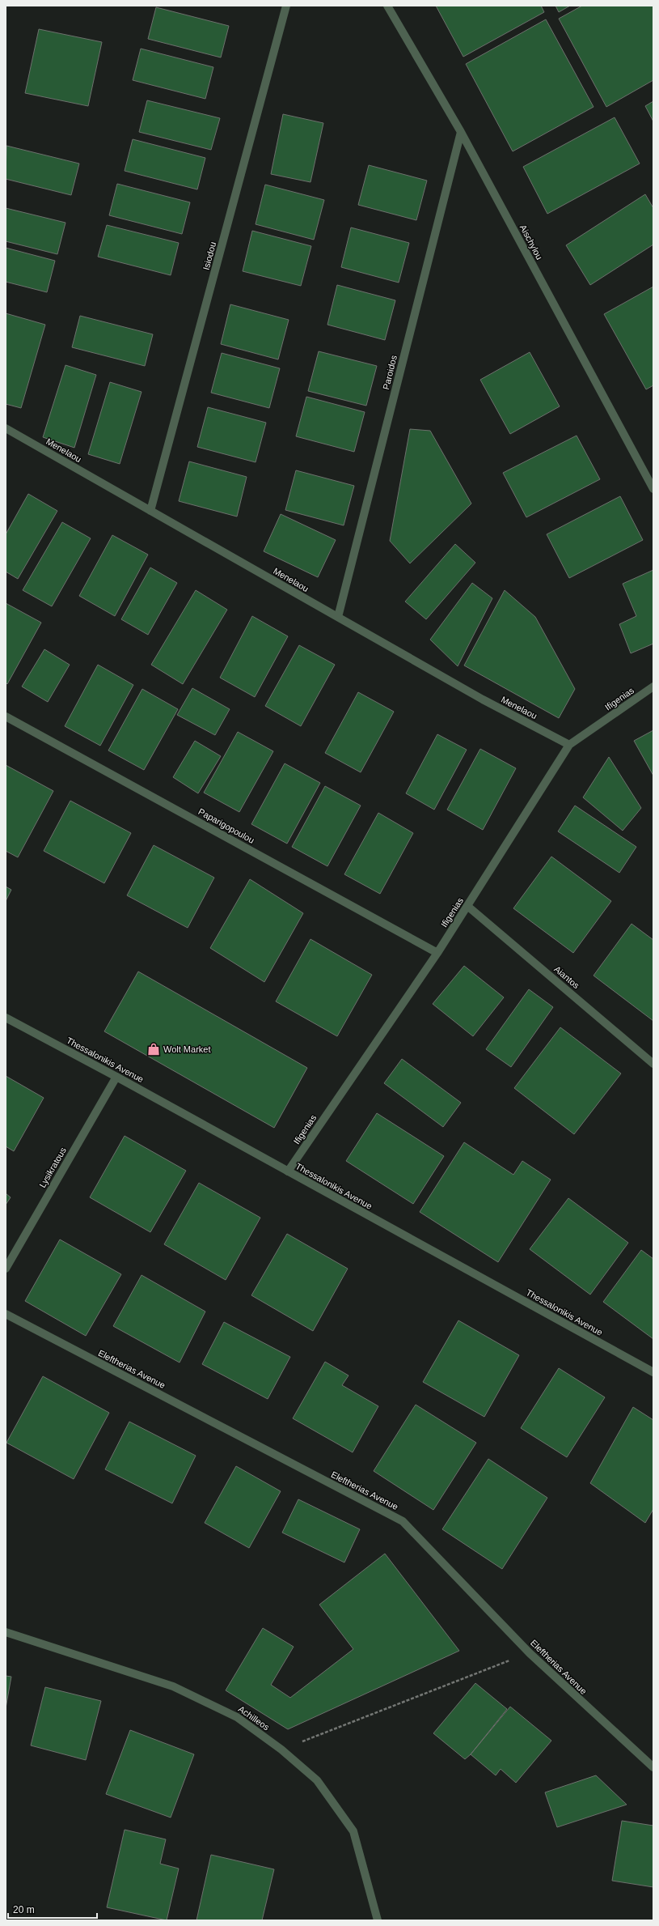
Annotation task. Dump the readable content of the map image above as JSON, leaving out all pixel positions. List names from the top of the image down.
{
  "streets": {
    "street": [
      "Aischylou",
      "Isiodou",
      "Paroidos",
      "Menelaou",
      "Ifigenias",
      "Paparigopoulou",
      "Aiantos",
      "Thessalonikis Avenue",
      "Lysikratous",
      "Eleftherias Avenue",
      "Achilleos"
    ]
  },
  "crossings": [
    ["Aischylou", "Paroidos"],
    ["Isiodou", "Menelaou"],
    ["Paroidos", "Menelaou"],
    ["Menelaou", "Ifigenias"],
    ["Ifigenias", "Paparigopoulou"],
    ["Ifigenias", "Aiantos"],
    ["Ifigenias", "Thessalonikis Avenue"],
    ["Thessalonikis Avenue", "Lysikratous"]
  ],
  "places": {
    "shop": ["Wolt Market"]
  },
  "scale_bar": "20 m"
}
